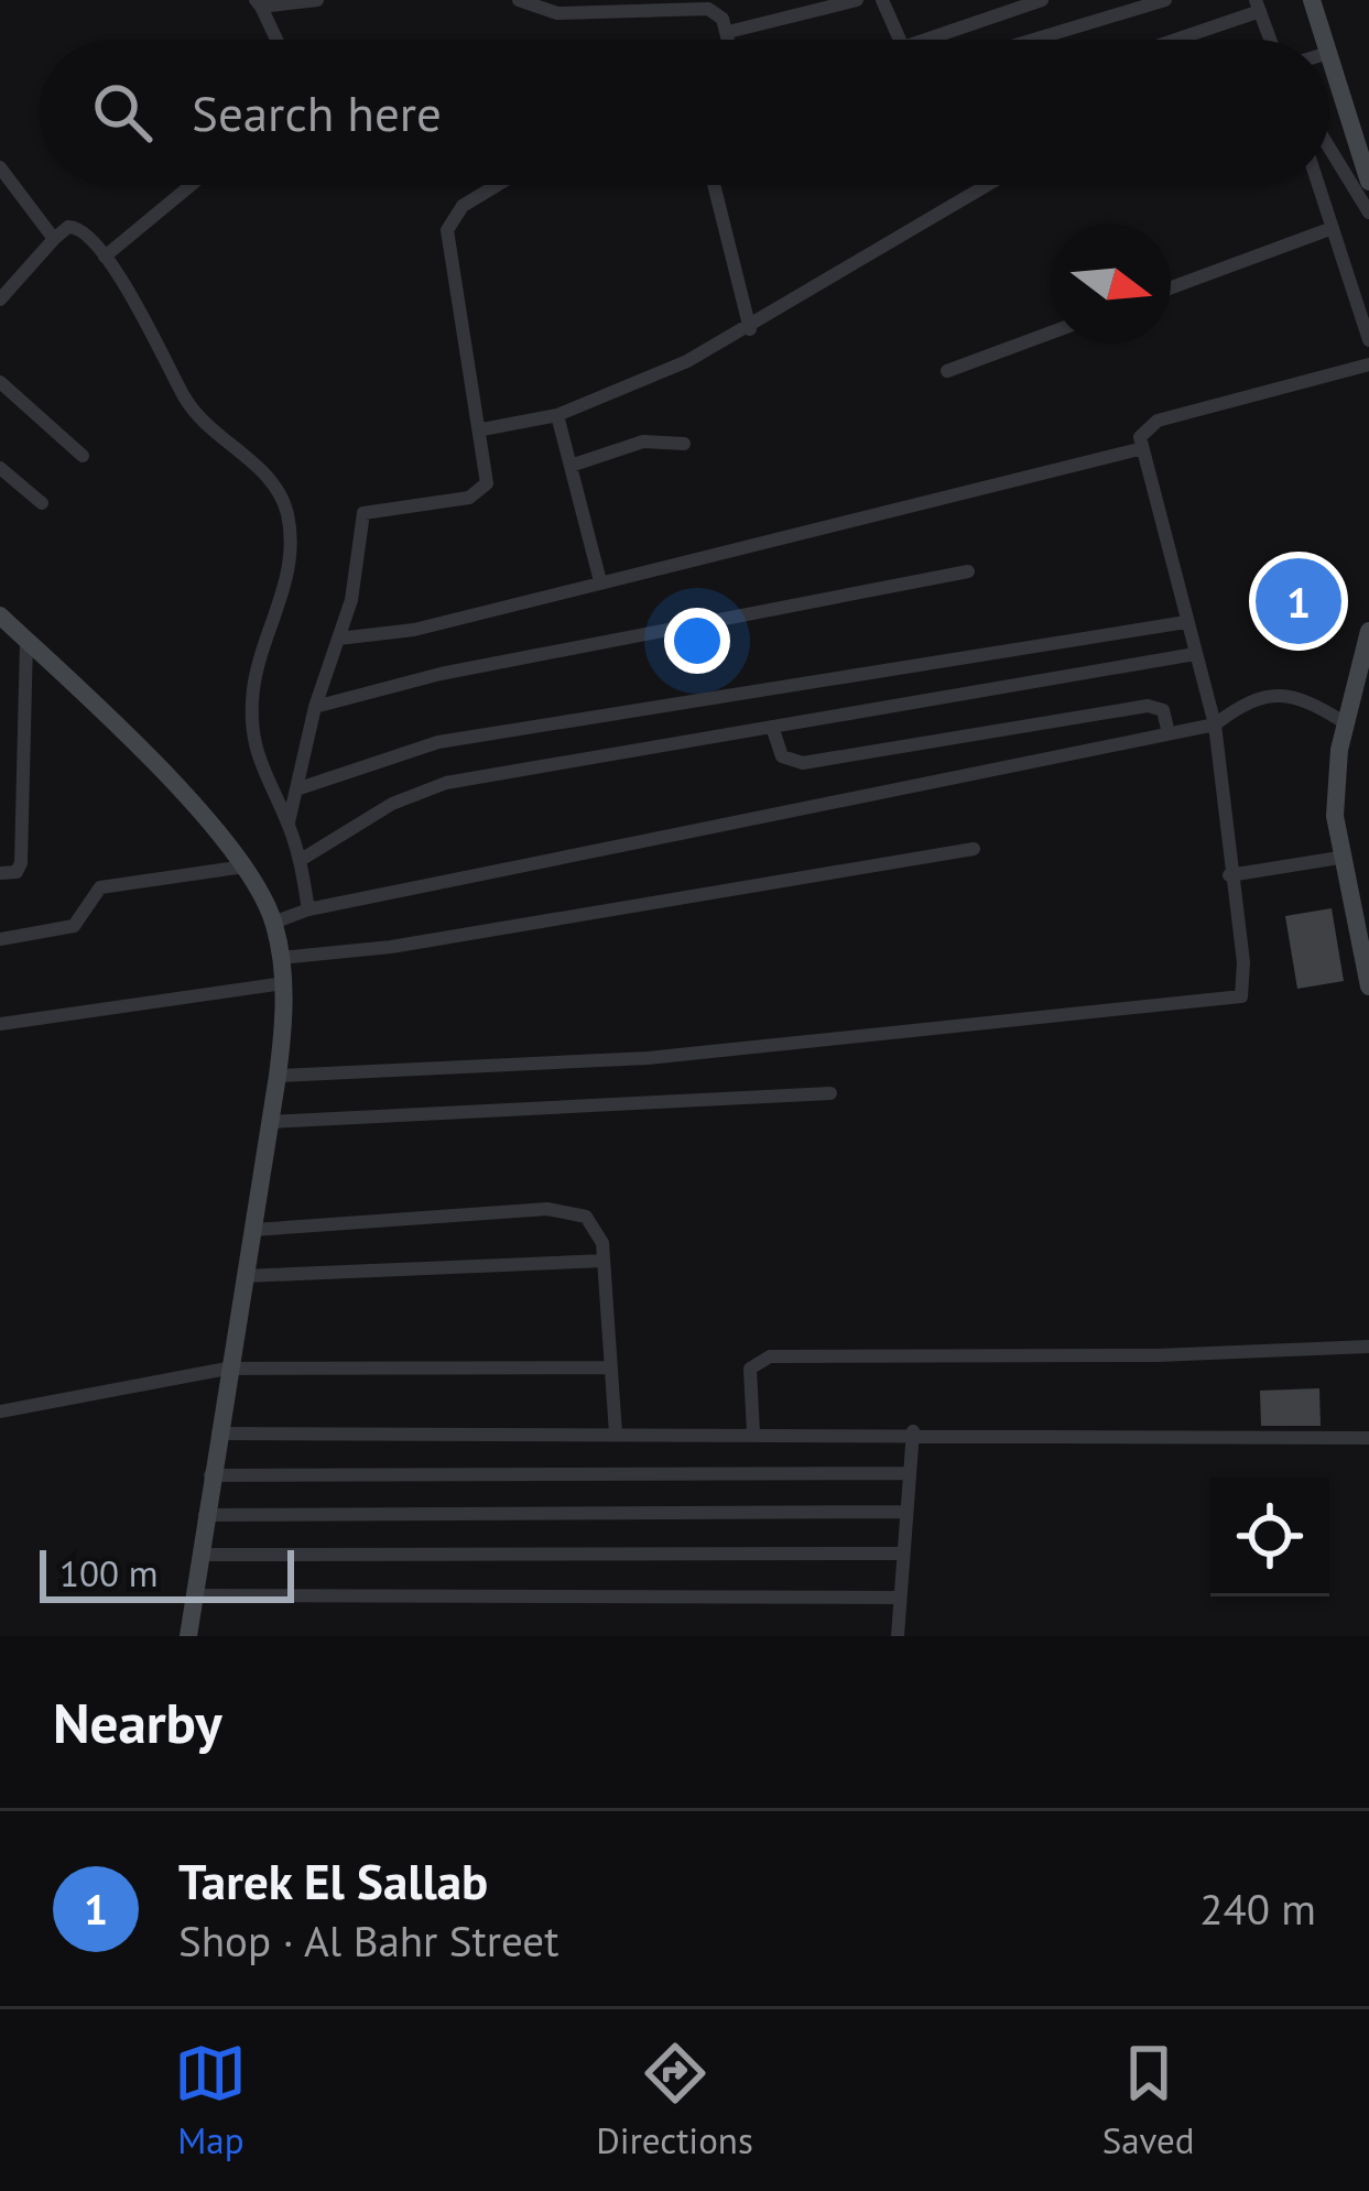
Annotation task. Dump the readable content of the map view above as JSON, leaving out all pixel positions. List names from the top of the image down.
{
  "scale_bar": "100 m",
  "north": "right",
  "page": {
    "search": "Search here",
    "pins": "1",
    "scale": "100 m",
    "heading": "Nearby",
    "list": [
      {
        "mark": "1",
        "name": "Tarek El Sallab",
        "note": "Shop · Al Bahr Street",
        "value": "240 m"
      }
    ],
    "nav": ["Map", "Directions", "Saved"]
  }
}
